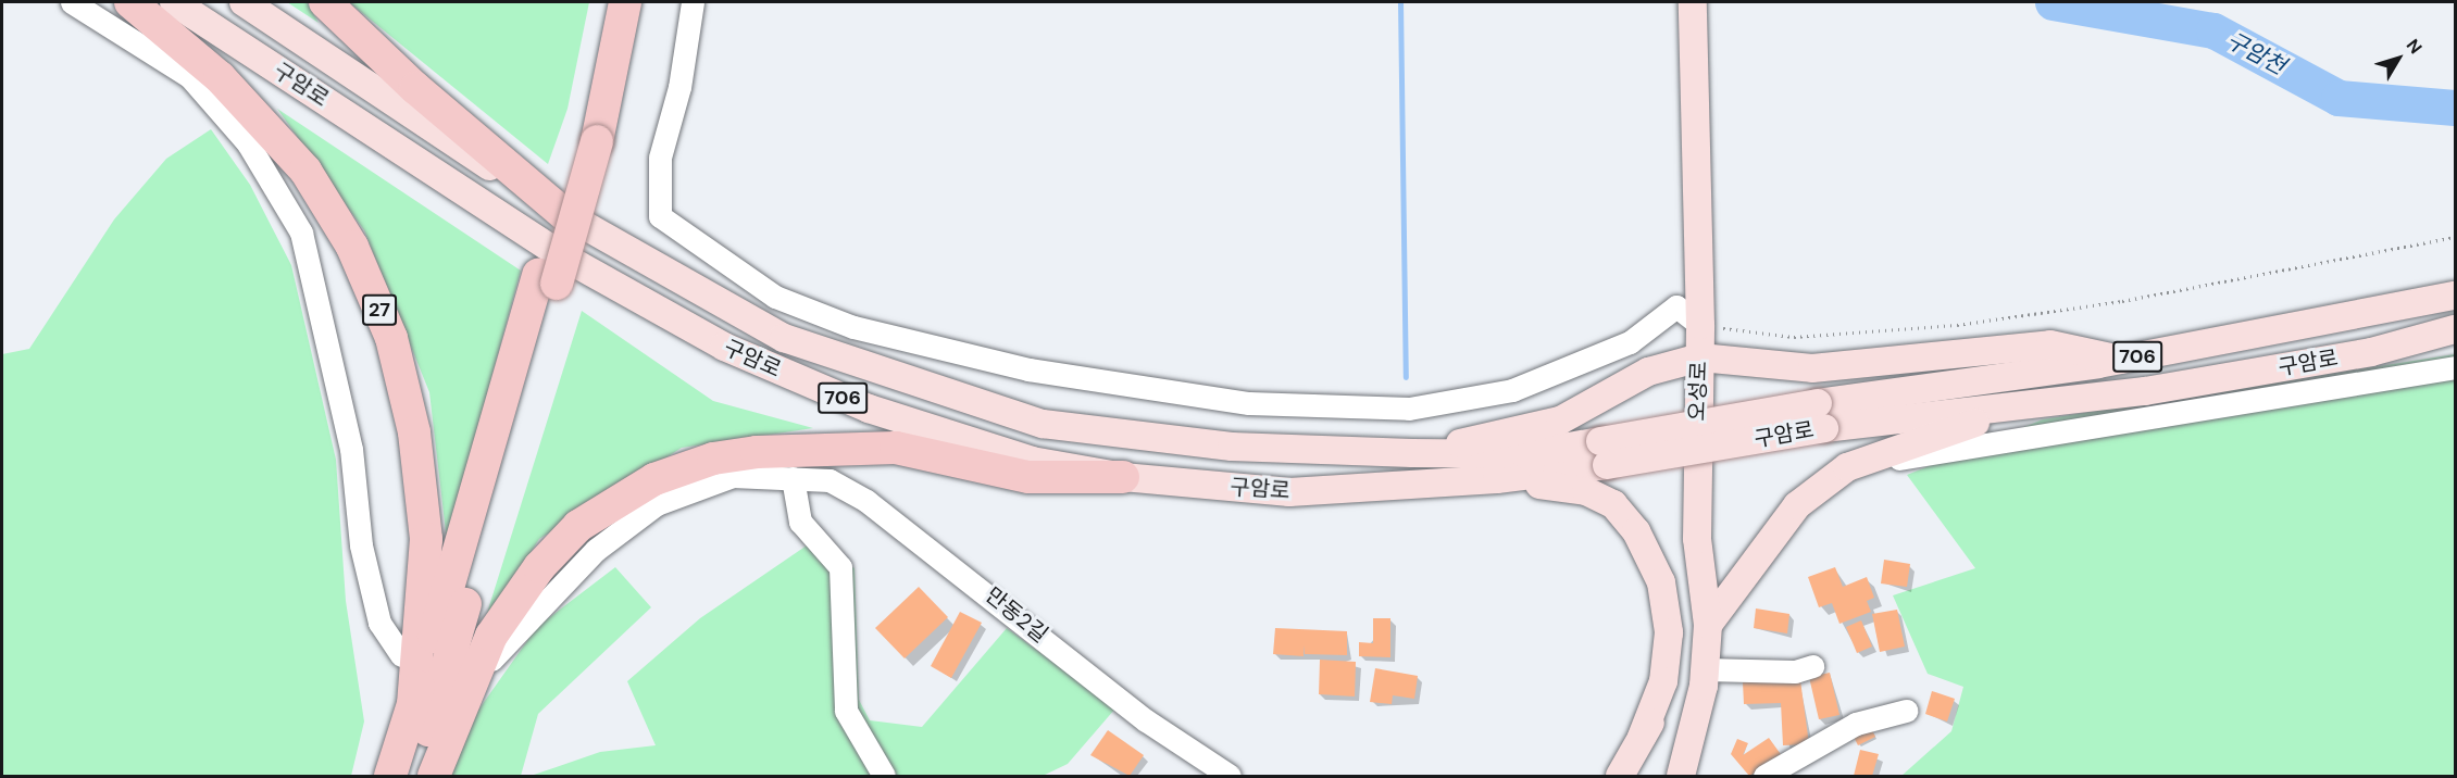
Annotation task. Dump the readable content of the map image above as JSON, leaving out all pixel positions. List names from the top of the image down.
{
  "streets": {
    "highway": ["27"],
    "main road": ["구암로", "706", "오성로"],
    "street": ["만동2길"]
  },
  "water": ["구암천"],
  "north": "top right"
}
